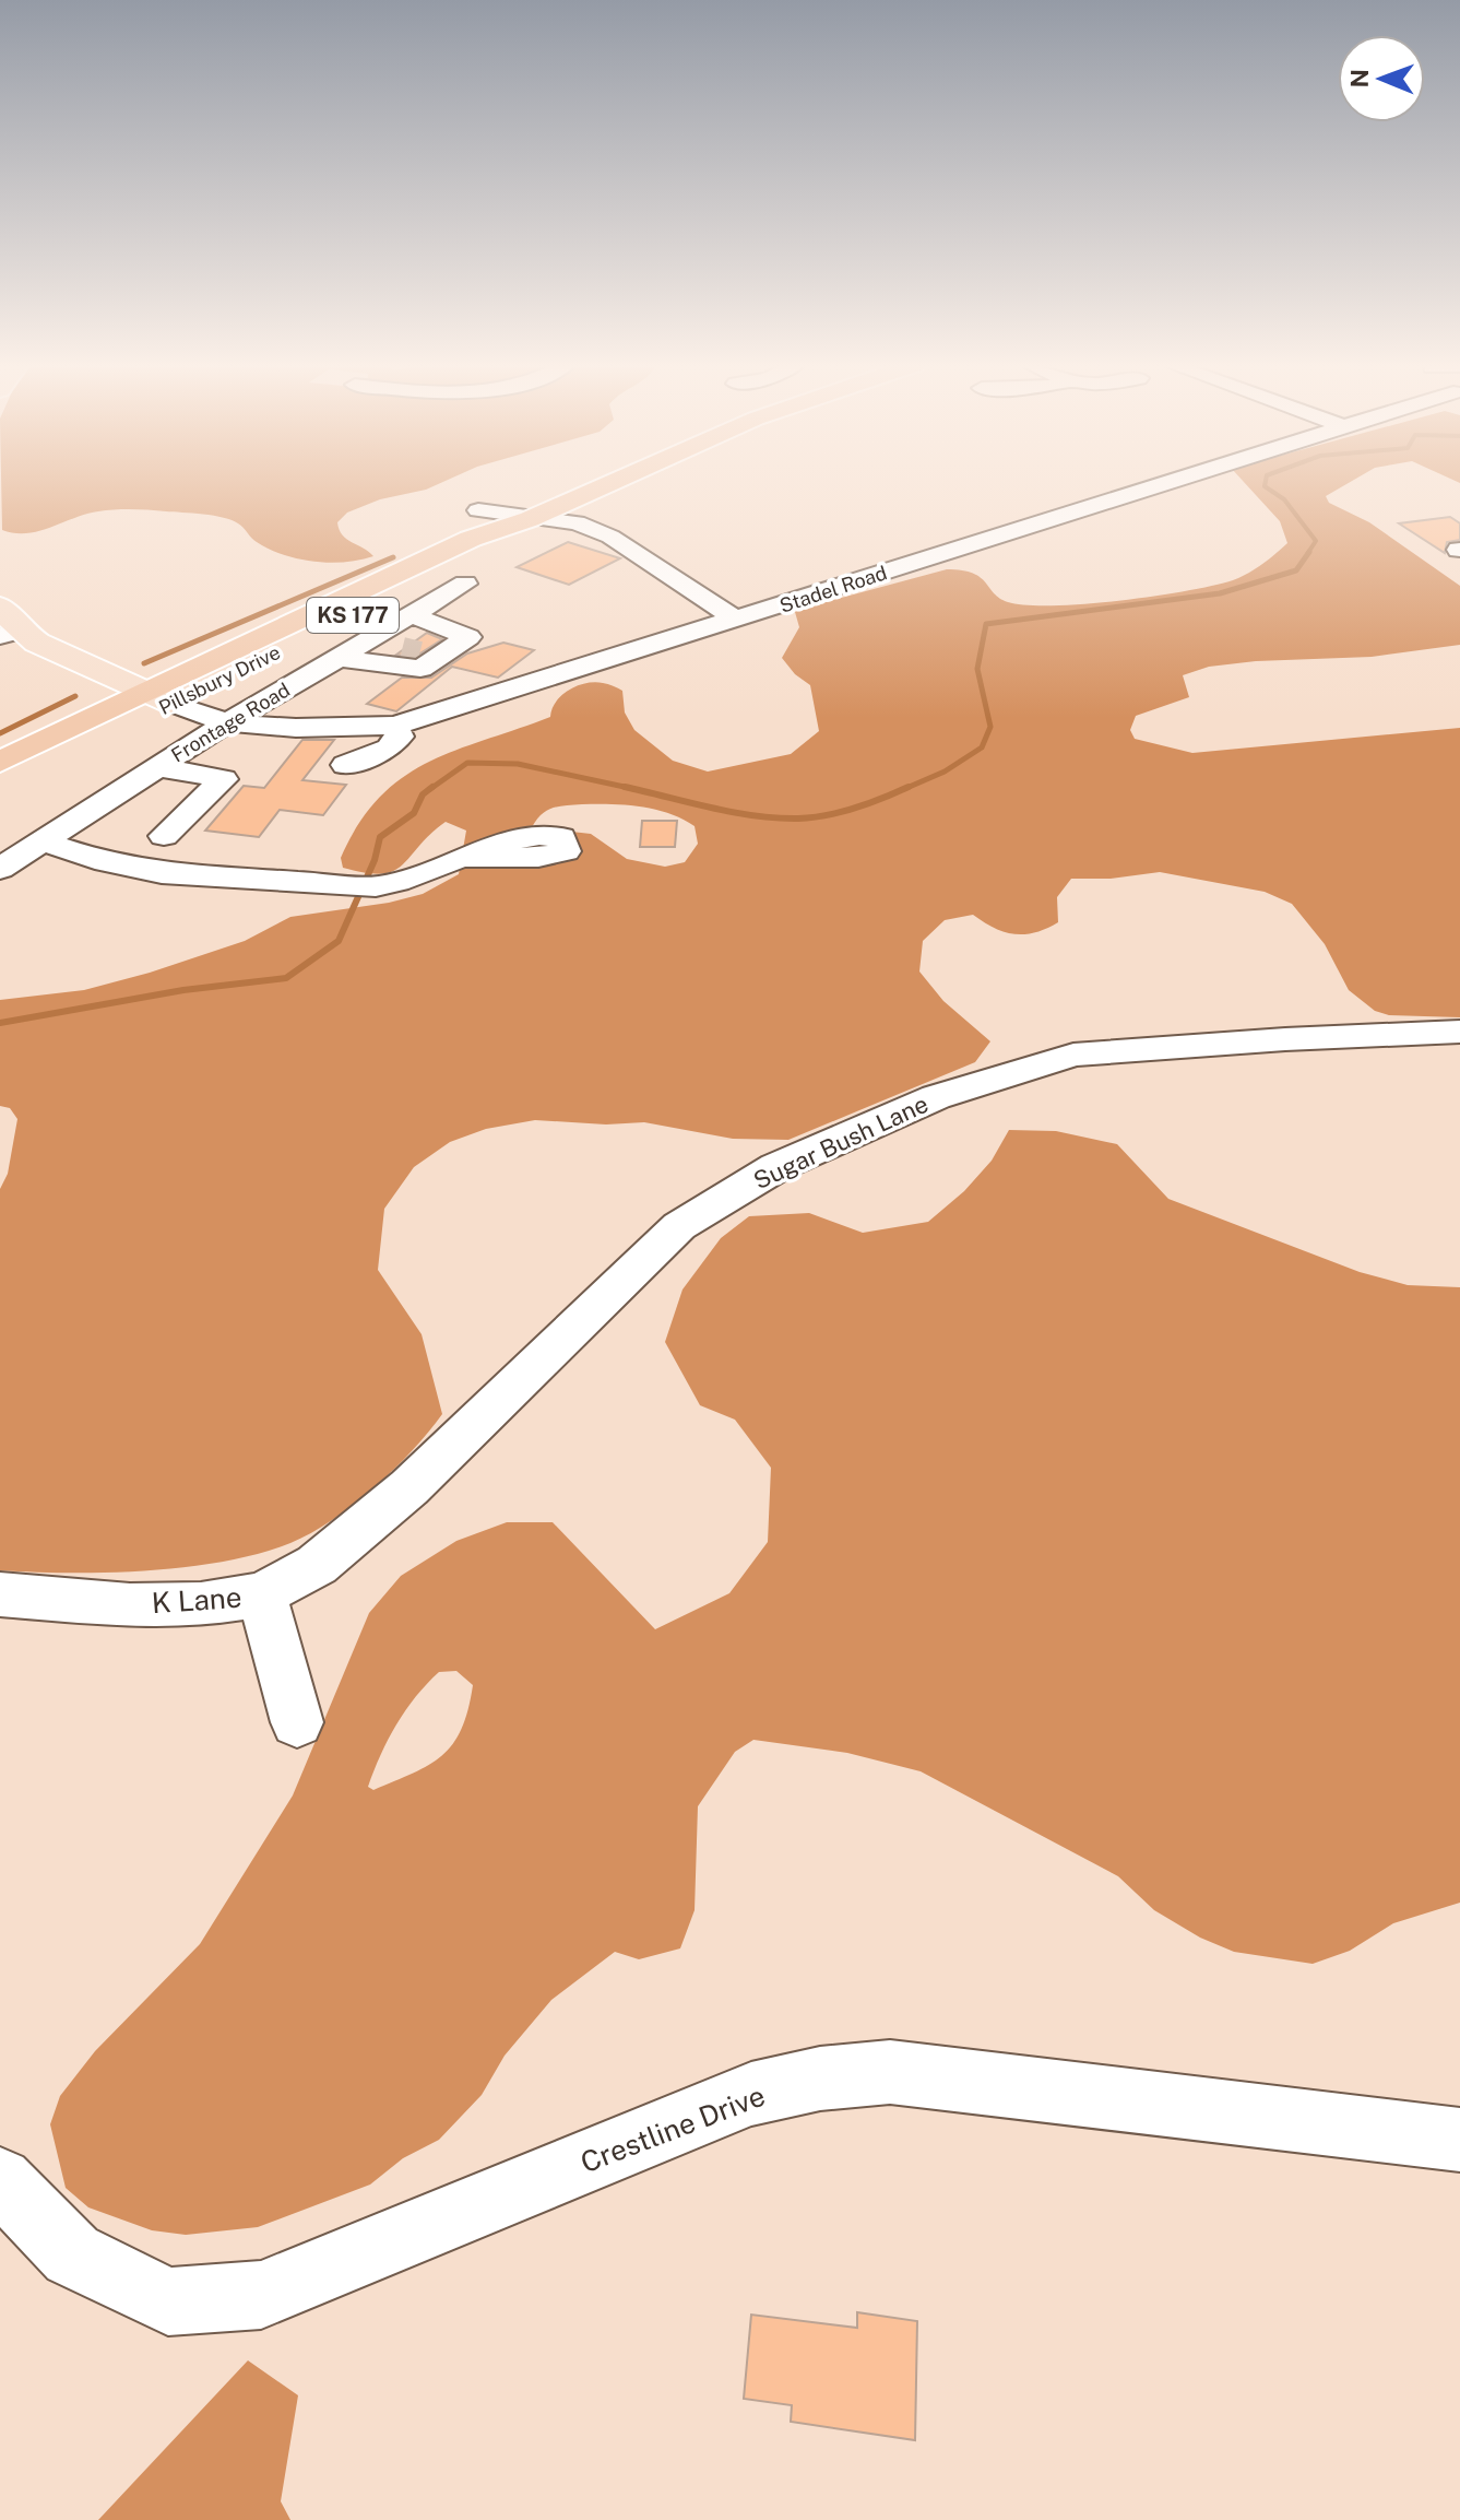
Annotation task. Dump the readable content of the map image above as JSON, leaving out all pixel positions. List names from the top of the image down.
{
  "streets": {
    "highway": ["KS 177", "Pillsbury Drive"],
    "street": [
      "Stadel Road",
      "Frontage Road",
      "Sugar Bush Lane",
      "K Lane",
      "Crestline Drive"
    ]
  },
  "crossings": [
    ["Stadel Road", "Pillsbury Drive"],
    ["Stadel Road", "Frontage Road"],
    ["Sugar Bush Lane", "K Lane"]
  ],
  "north": "left"
}
